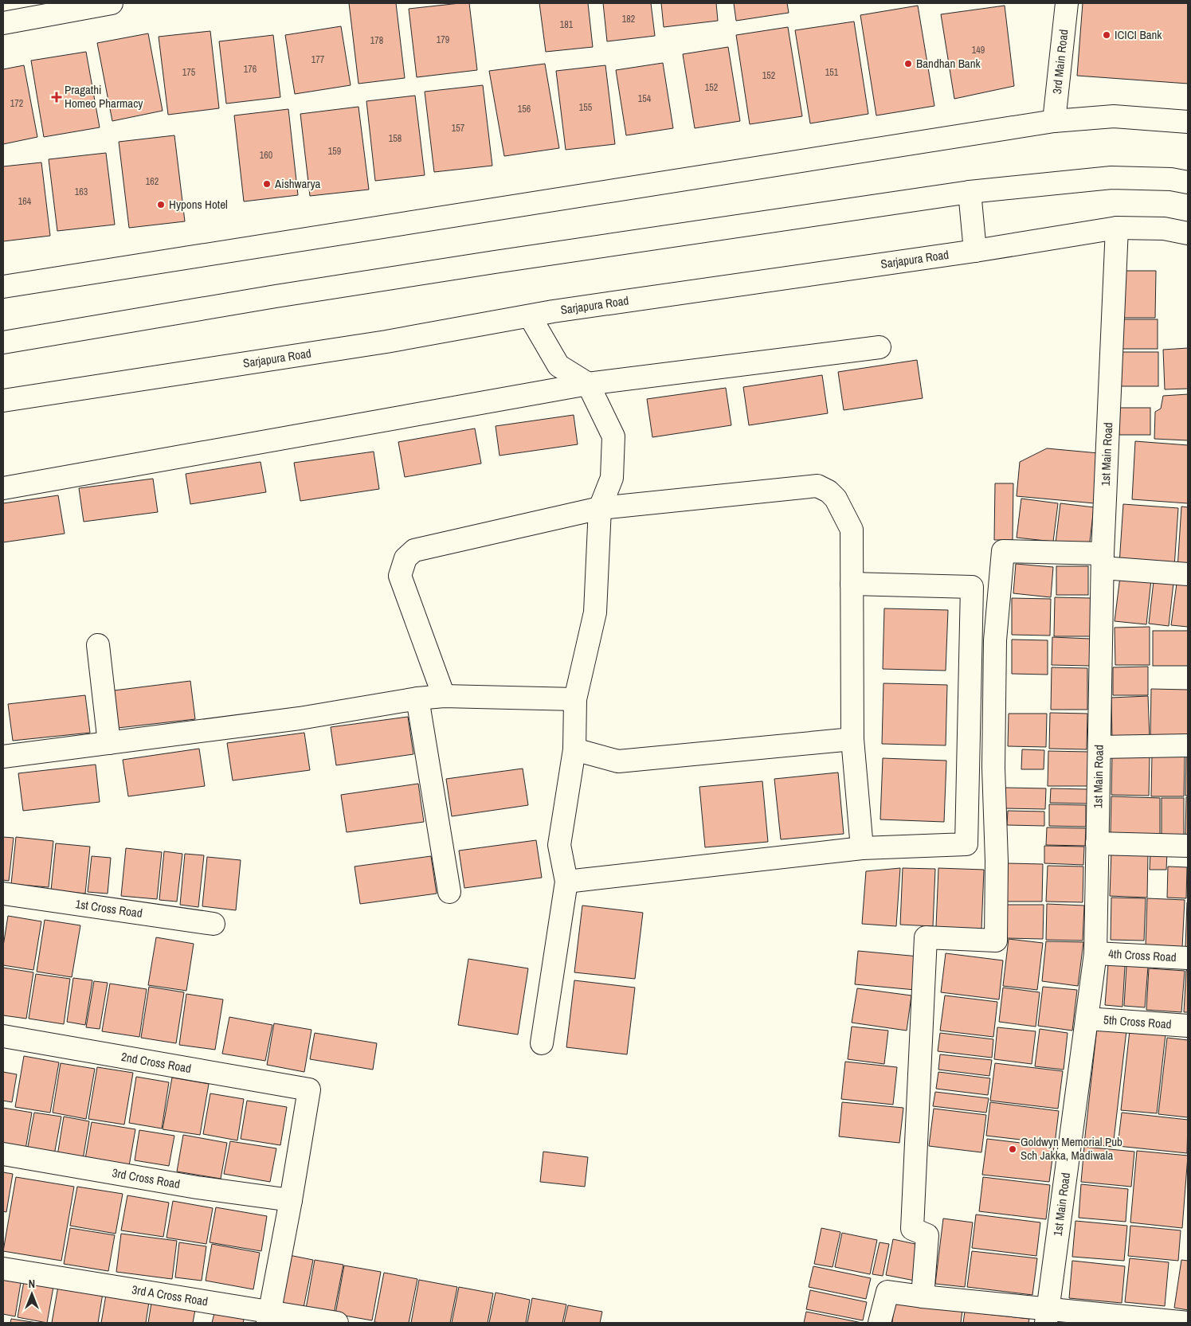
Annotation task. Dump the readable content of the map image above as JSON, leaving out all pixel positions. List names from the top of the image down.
{
  "streets": {
    "street": [
      "3rd Main Road",
      "Sarjapura Road",
      "1st Main Road",
      "1st Cross Road",
      "4th Cross Road",
      "5th Cross Road",
      "2nd Cross Road",
      "3rd Cross Road",
      "3rd A Cross Road"
    ]
  },
  "crossings": [
    ["Sarjapura Road", "1st Main Road"],
    ["1st Main Road", "4th Cross Road"],
    ["1st Main Road", "5th Cross Road"],
    ["2nd Cross Road", "3rd Cross Road"]
  ],
  "places": {
    "other": [
      "ICICI Bank",
      "Bandhan Bank",
      "Aishwarya",
      "Hypons Hotel",
      "Goldwyn Memorial Pub Sch Jakka, Madiwala"
    ],
    "health": ["Pragathi Homeo Pharmacy"]
  },
  "house_numbers": [
    "182",
    "181",
    "179",
    "178",
    "149",
    "177",
    "176",
    "175",
    "151",
    "152",
    "152",
    "154",
    "172",
    "155",
    "156",
    "157",
    "158",
    "159",
    "160",
    "162",
    "163",
    "164"
  ],
  "north": "top"
}
